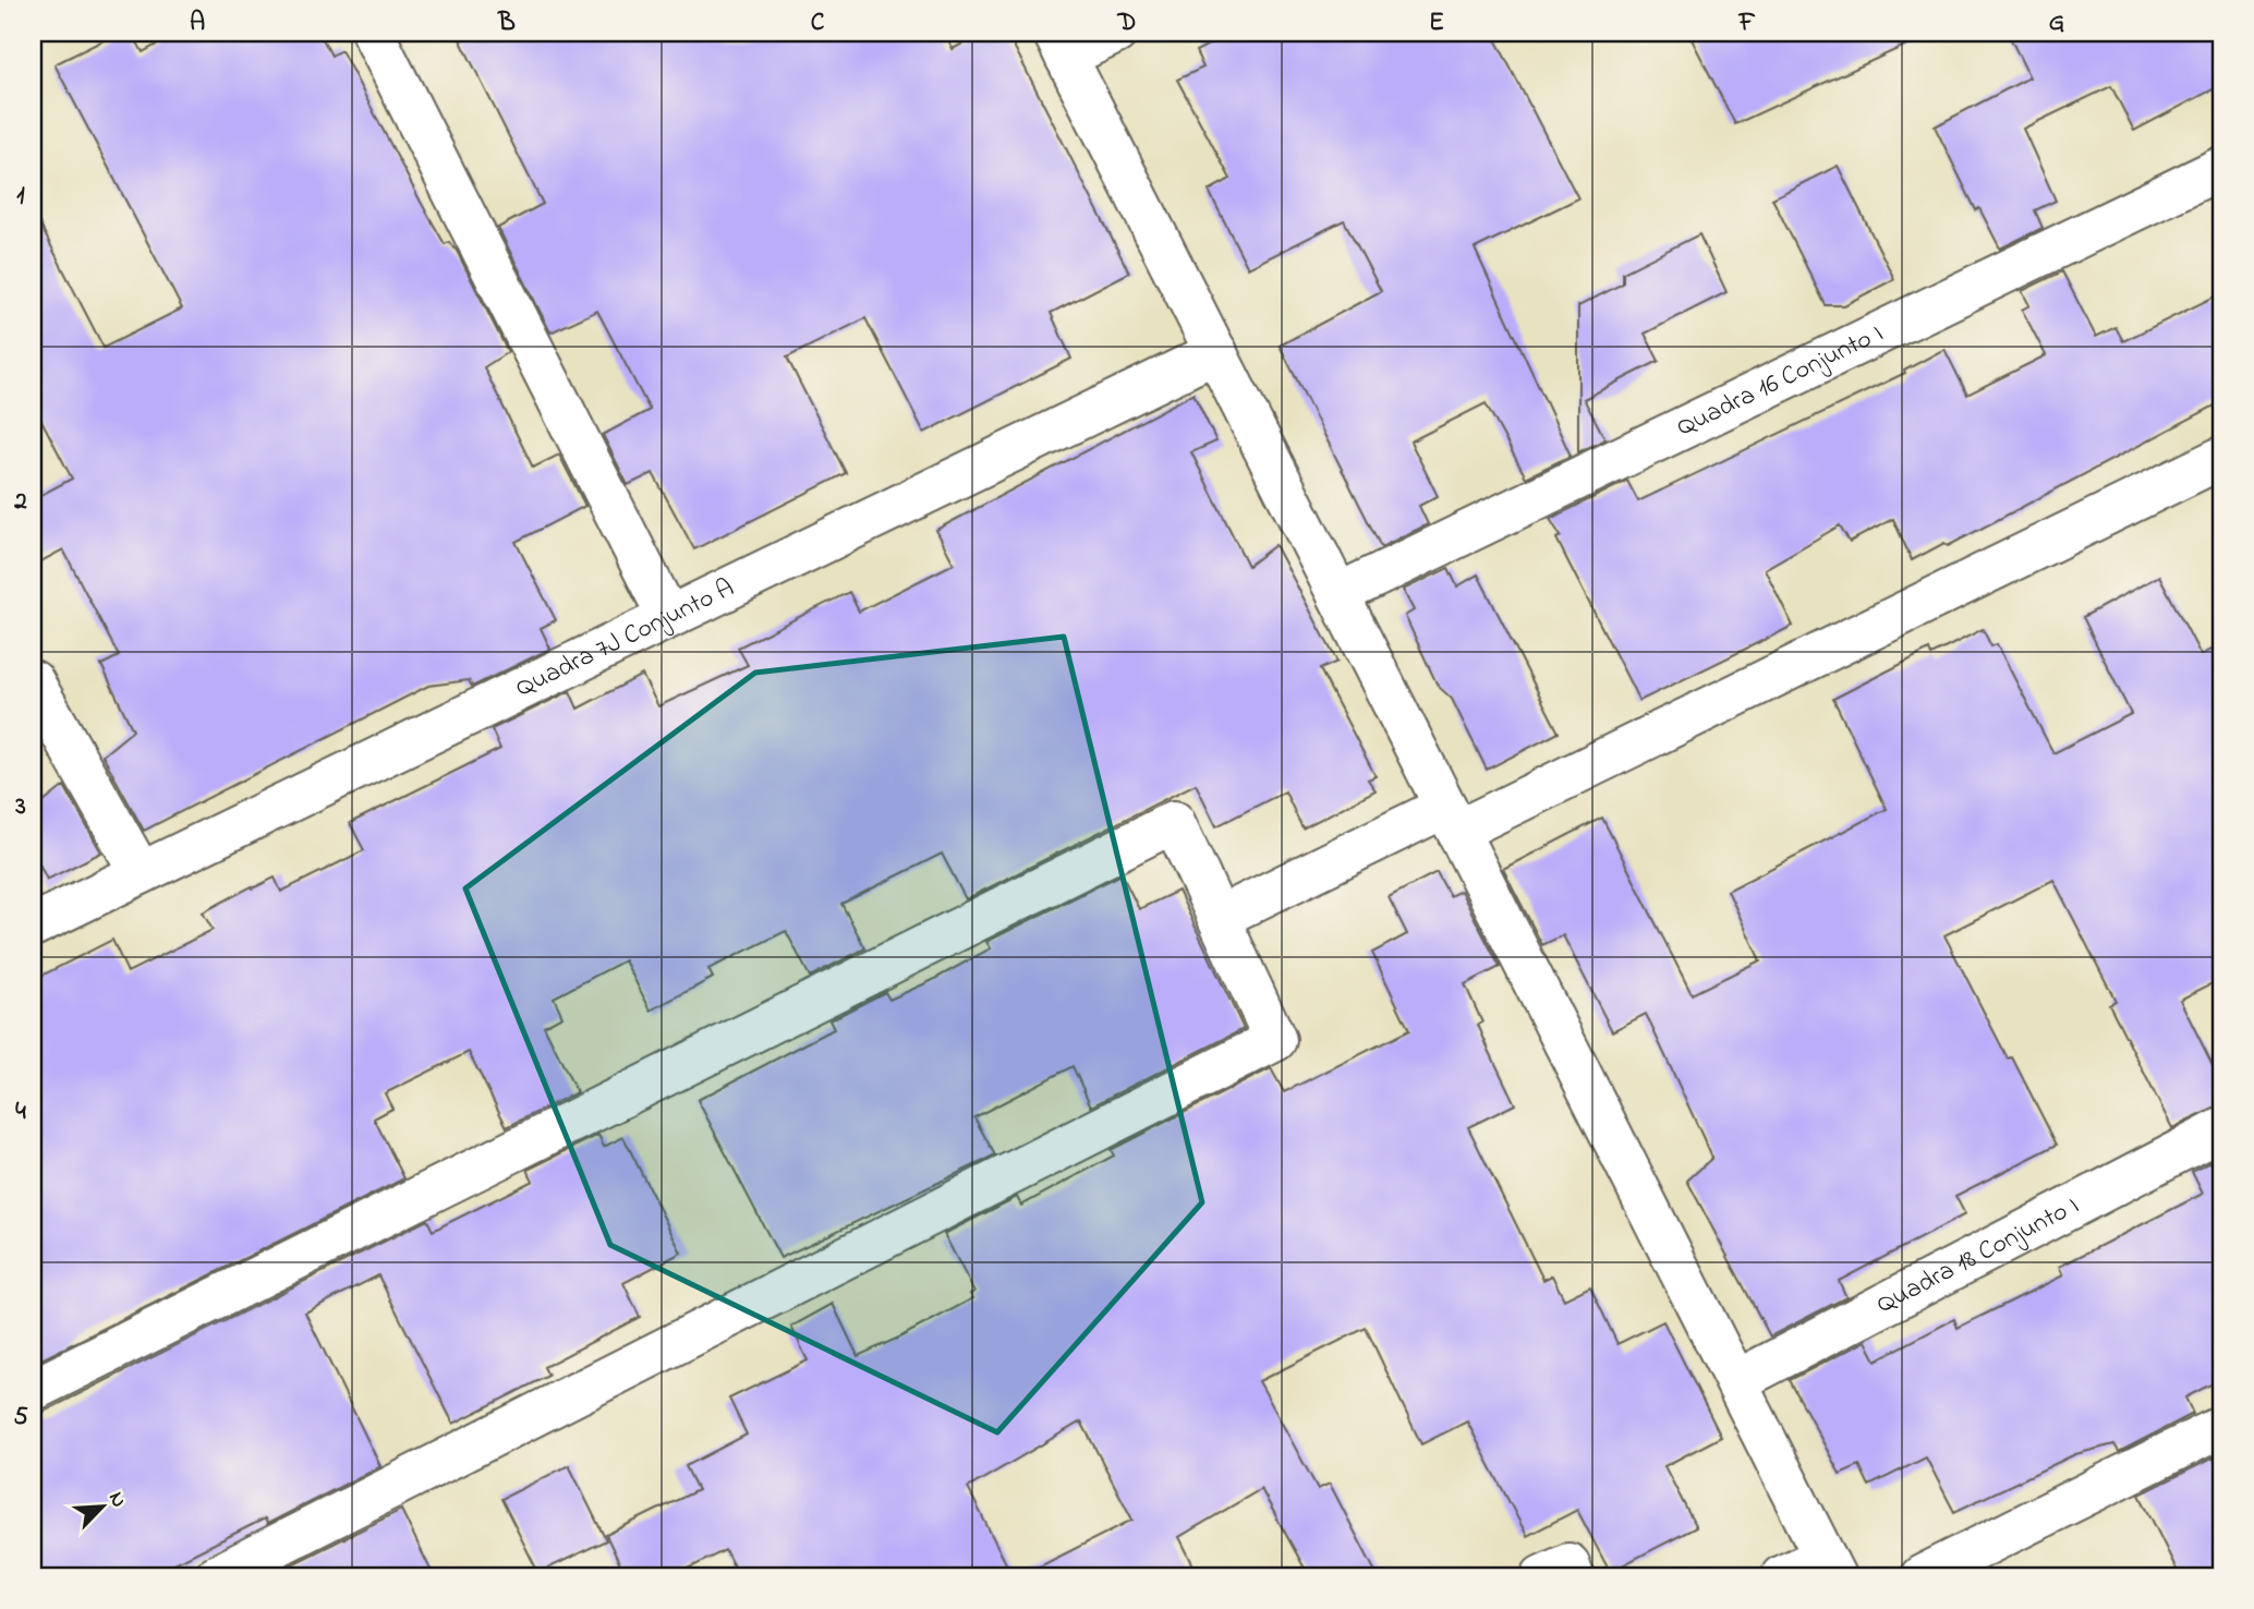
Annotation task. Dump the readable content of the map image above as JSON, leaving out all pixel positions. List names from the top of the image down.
{
  "streets": {
    "street": ["Quadra 16 Conjunto I", "Quadra 7J Conjunto A", "Quadra 18 Conjunto I"]
  },
  "north": "top right",
  "grid": {
    "columns": [
      "A",
      "B",
      "C",
      "D",
      "E",
      "F",
      "G"
    ],
    "rows": [
      "1",
      "2",
      "3",
      "4",
      "5"
    ]
  }
}
